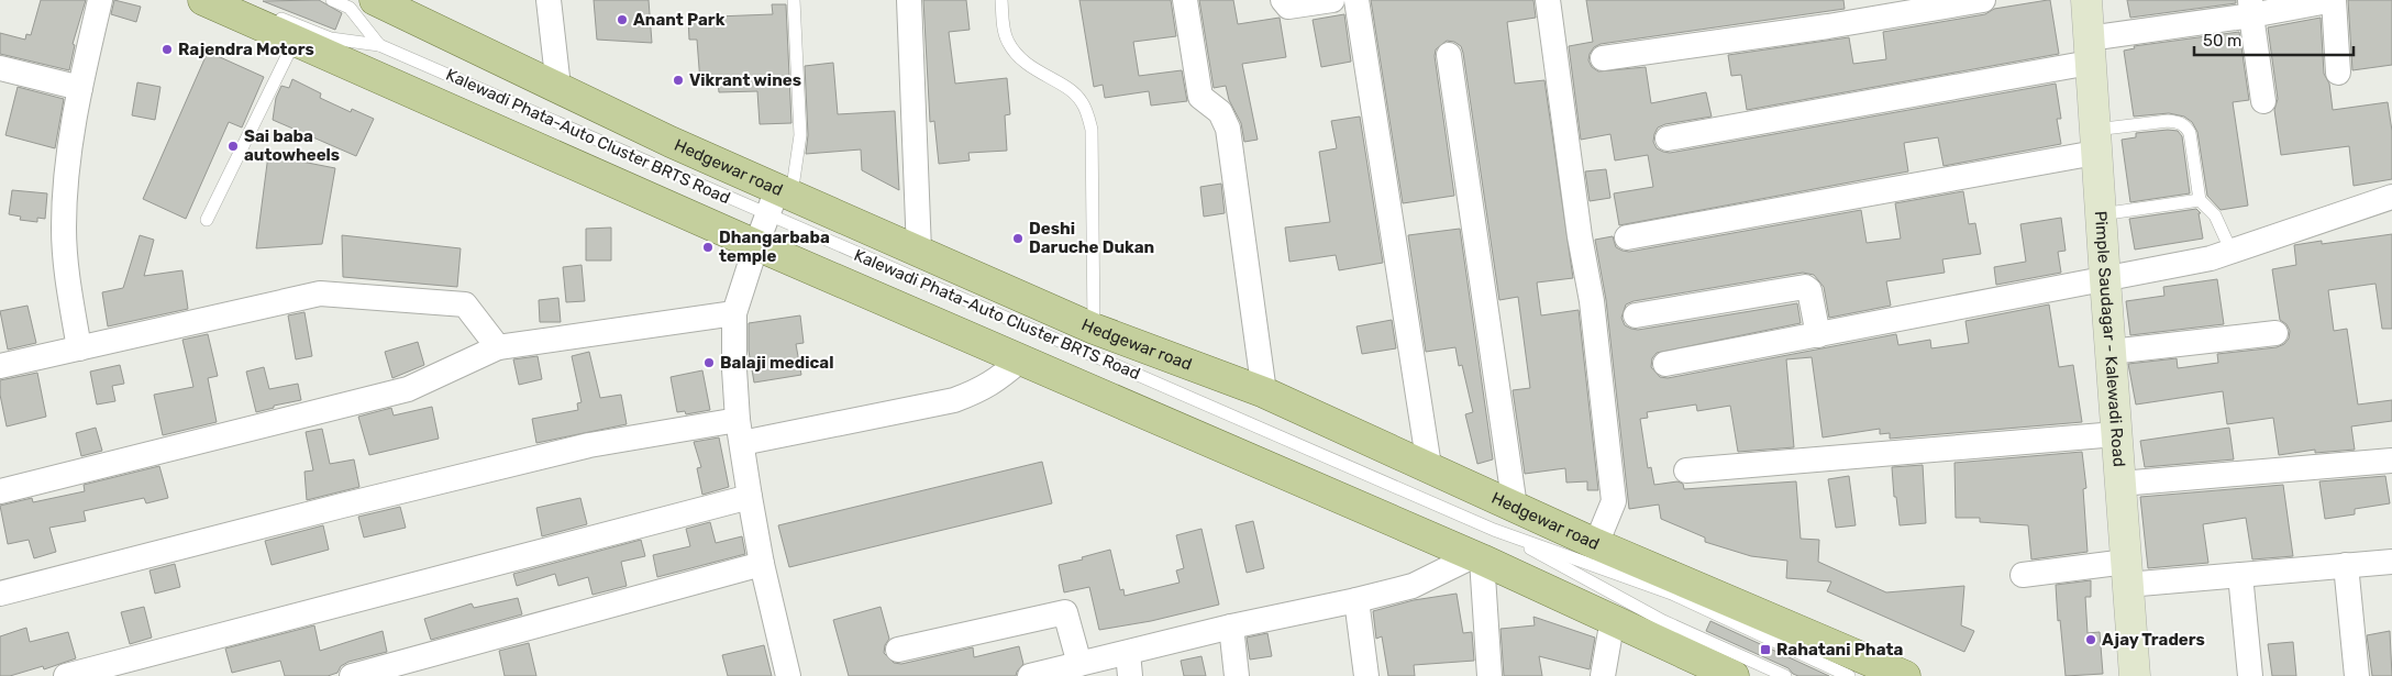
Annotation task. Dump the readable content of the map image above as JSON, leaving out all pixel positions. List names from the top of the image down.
{
  "streets": {
    "main road": ["Hedgewar road", "Pimple Saudagar - Kalewadi Road"],
    "lane": ["Kalewadi Phata-Auto Cluster BRTS Road"]
  },
  "crossings": [
    ["Kalewadi Phata-Auto Cluster BRTS Road", "Hedgewar road"]
  ],
  "places": {
    "other": [
      "Anant Park",
      "Rajendra Motors",
      "Vikrant wines",
      "Sai baba autowheels",
      "Deshi Daruche Dukan",
      "Dhangarbaba temple",
      "Balaji medical",
      "Ajay Traders"
    ],
    "transit": ["Rahatani Phata"]
  },
  "scale_bar": "50 m"
}
